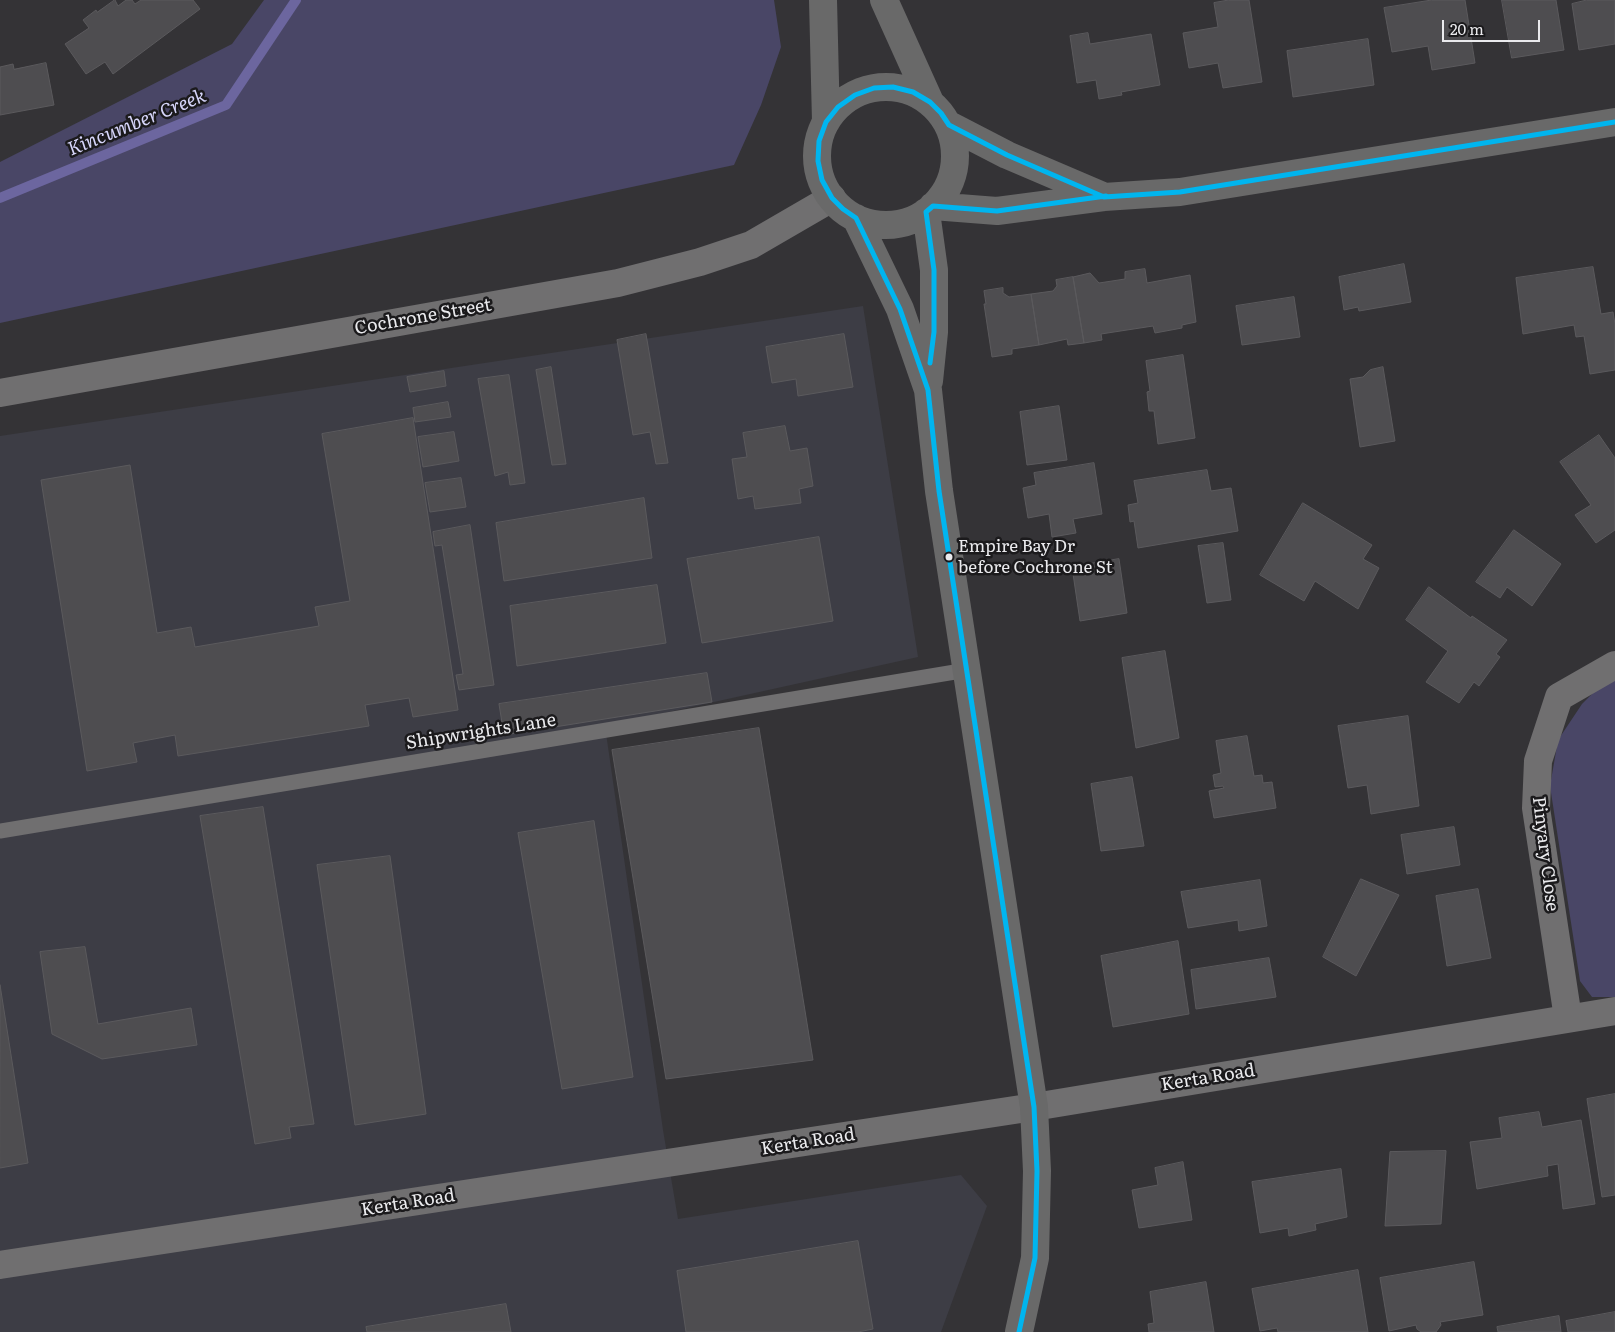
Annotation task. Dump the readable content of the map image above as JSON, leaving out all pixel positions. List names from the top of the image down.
{
  "streets": {
    "street": ["Cochrone Street", "Pinyary Close", "Kerta Road"],
    "lane": ["Shipwrights Lane"]
  },
  "crossings": [
    ["Pinyary Close", "Kerta Road"]
  ],
  "water": ["Kincumber Creek"],
  "places": ["Empire Bay Dr before Cochrone St"],
  "scale_bar": "20 m"
}
